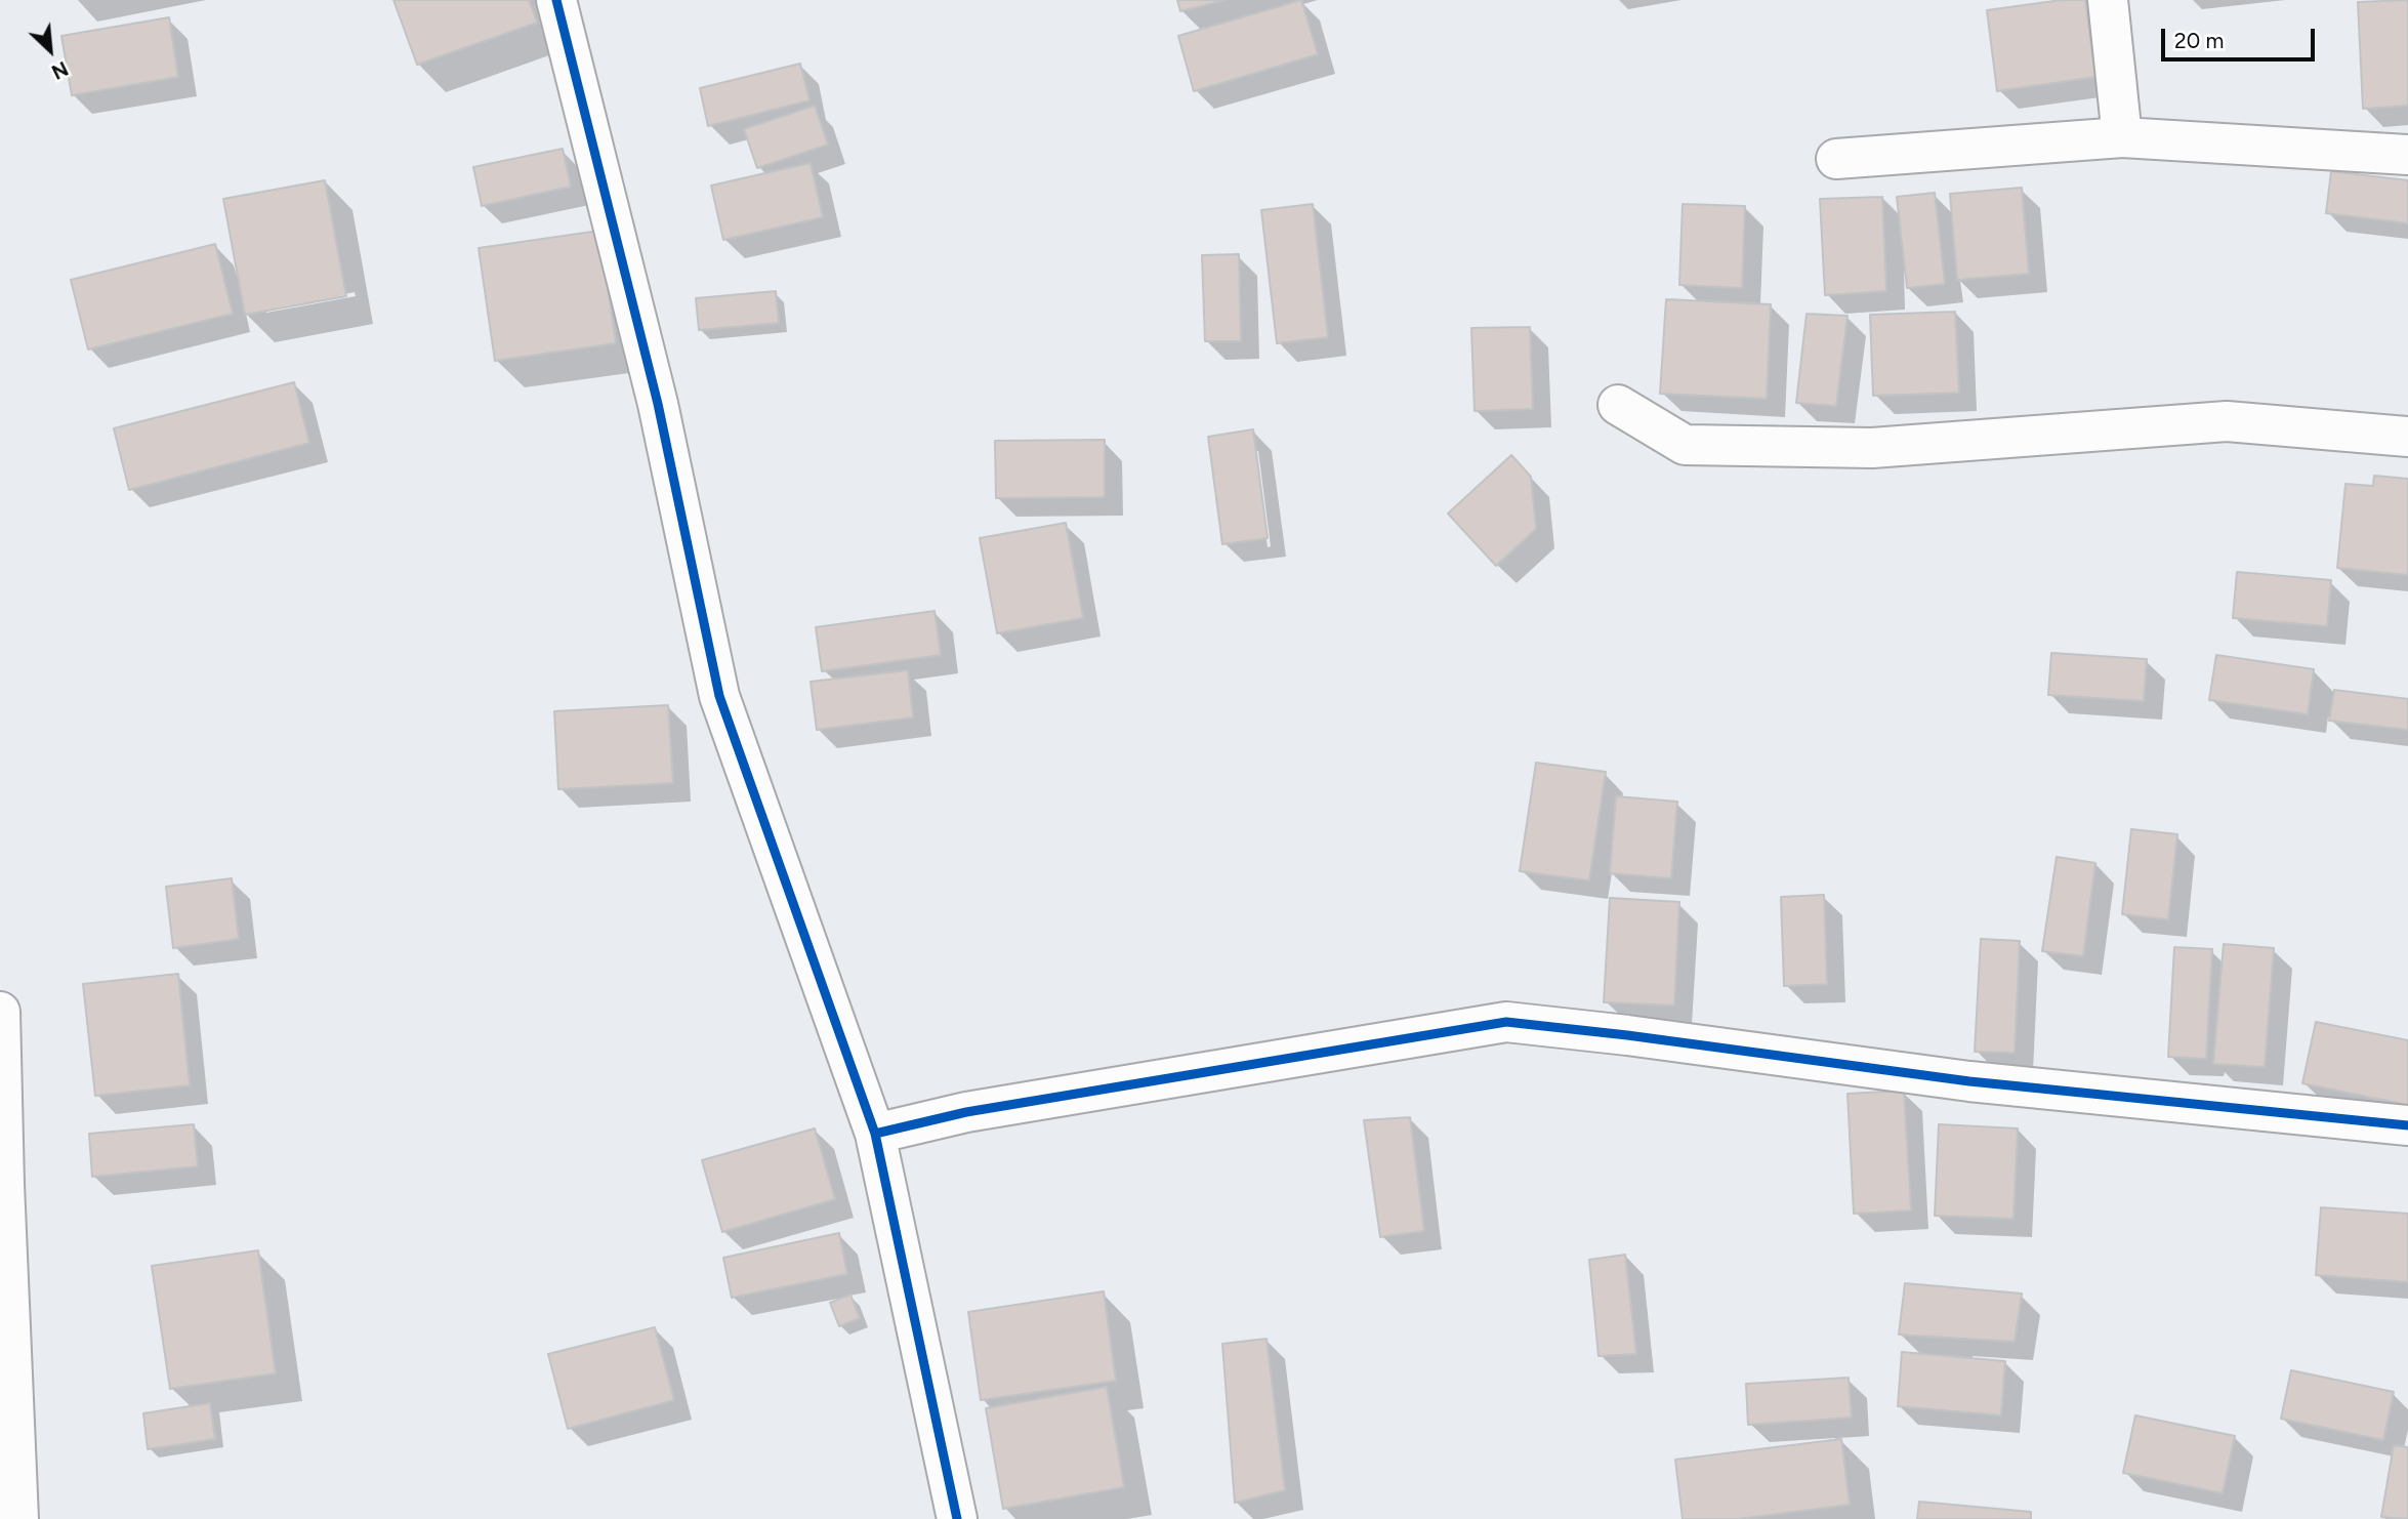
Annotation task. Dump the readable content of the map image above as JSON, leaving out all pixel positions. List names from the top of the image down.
{
  "scale_bar": "20 m",
  "north": "bottom right"
}
